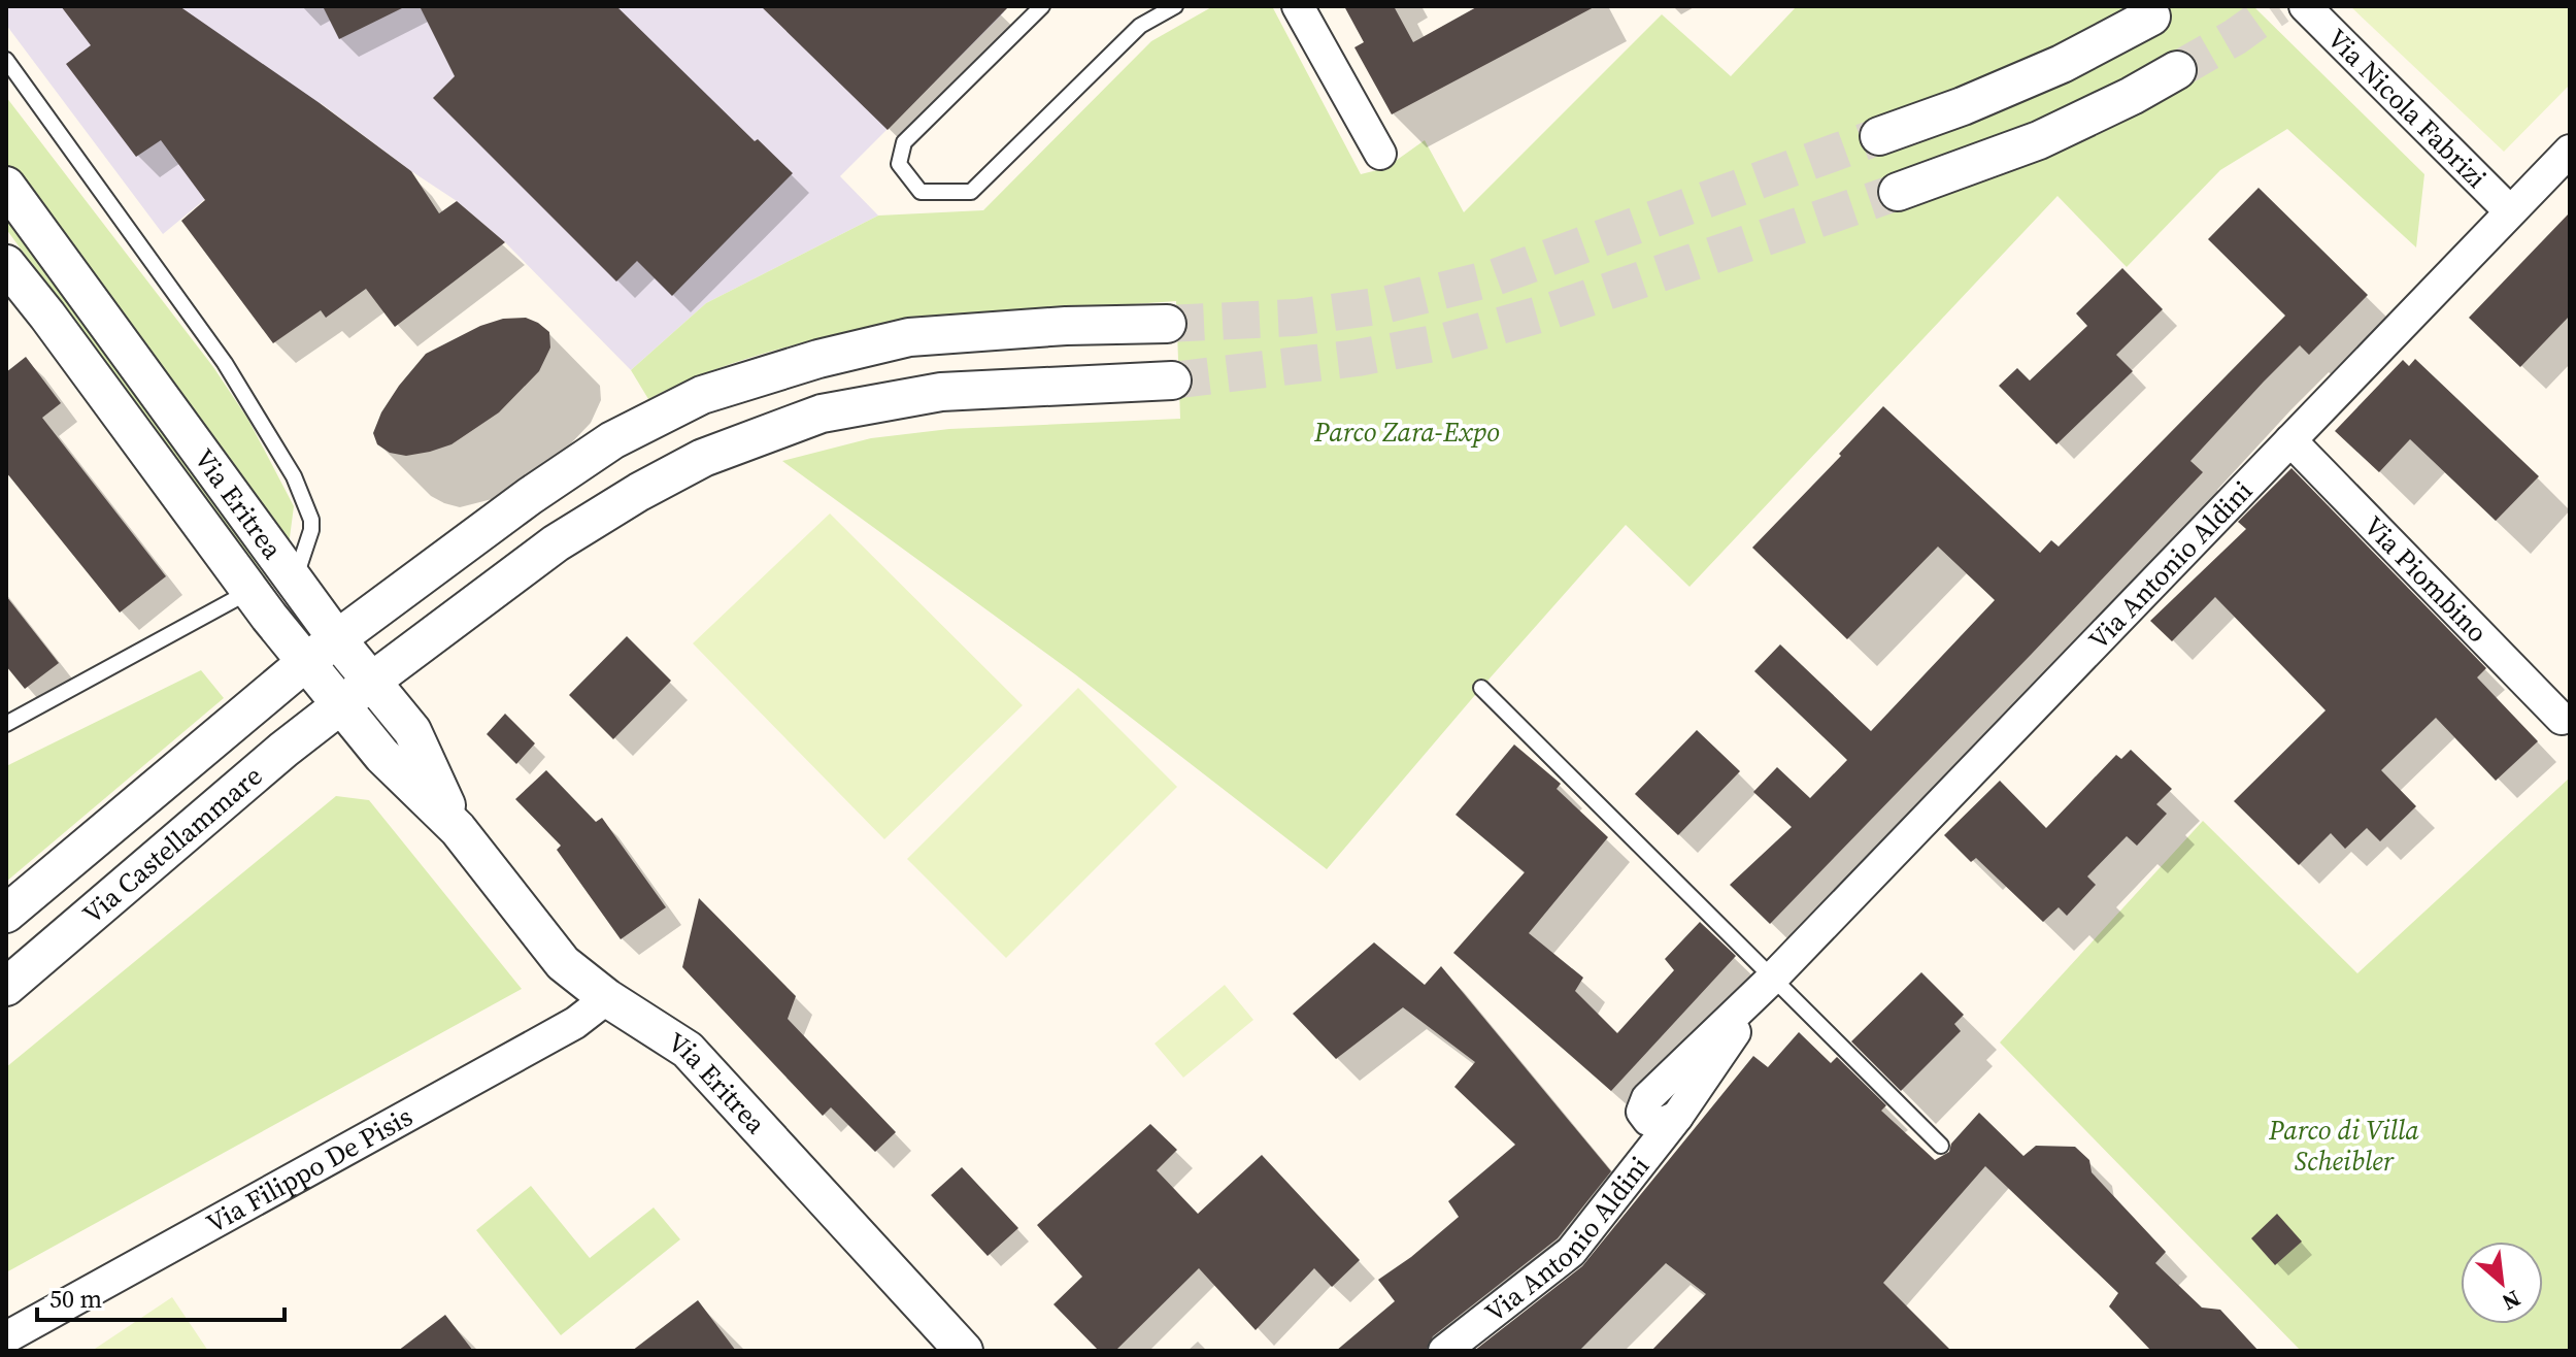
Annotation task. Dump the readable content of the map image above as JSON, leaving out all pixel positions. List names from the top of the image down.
{
  "streets": {
    "street": [
      "Via Nicola Fabrizi",
      "Via Eritrea",
      "Via Antonio Aldini",
      "Via Piombino",
      "Via Castellammare",
      "Via Filippo De Pisis"
    ]
  },
  "crossings": [
    ["Via Nicola Fabrizi", "Via Antonio Aldini"],
    ["Via Eritrea", "Via Castellammare"],
    ["Via Eritrea", "Via Filippo De Pisis"],
    ["Via Antonio Aldini", "Via Piombino"]
  ],
  "parks": ["Parco Zara-Expo", "Parco di Villa Scheibler"],
  "scale_bar": "50 m",
  "north": "bottom right"
}
